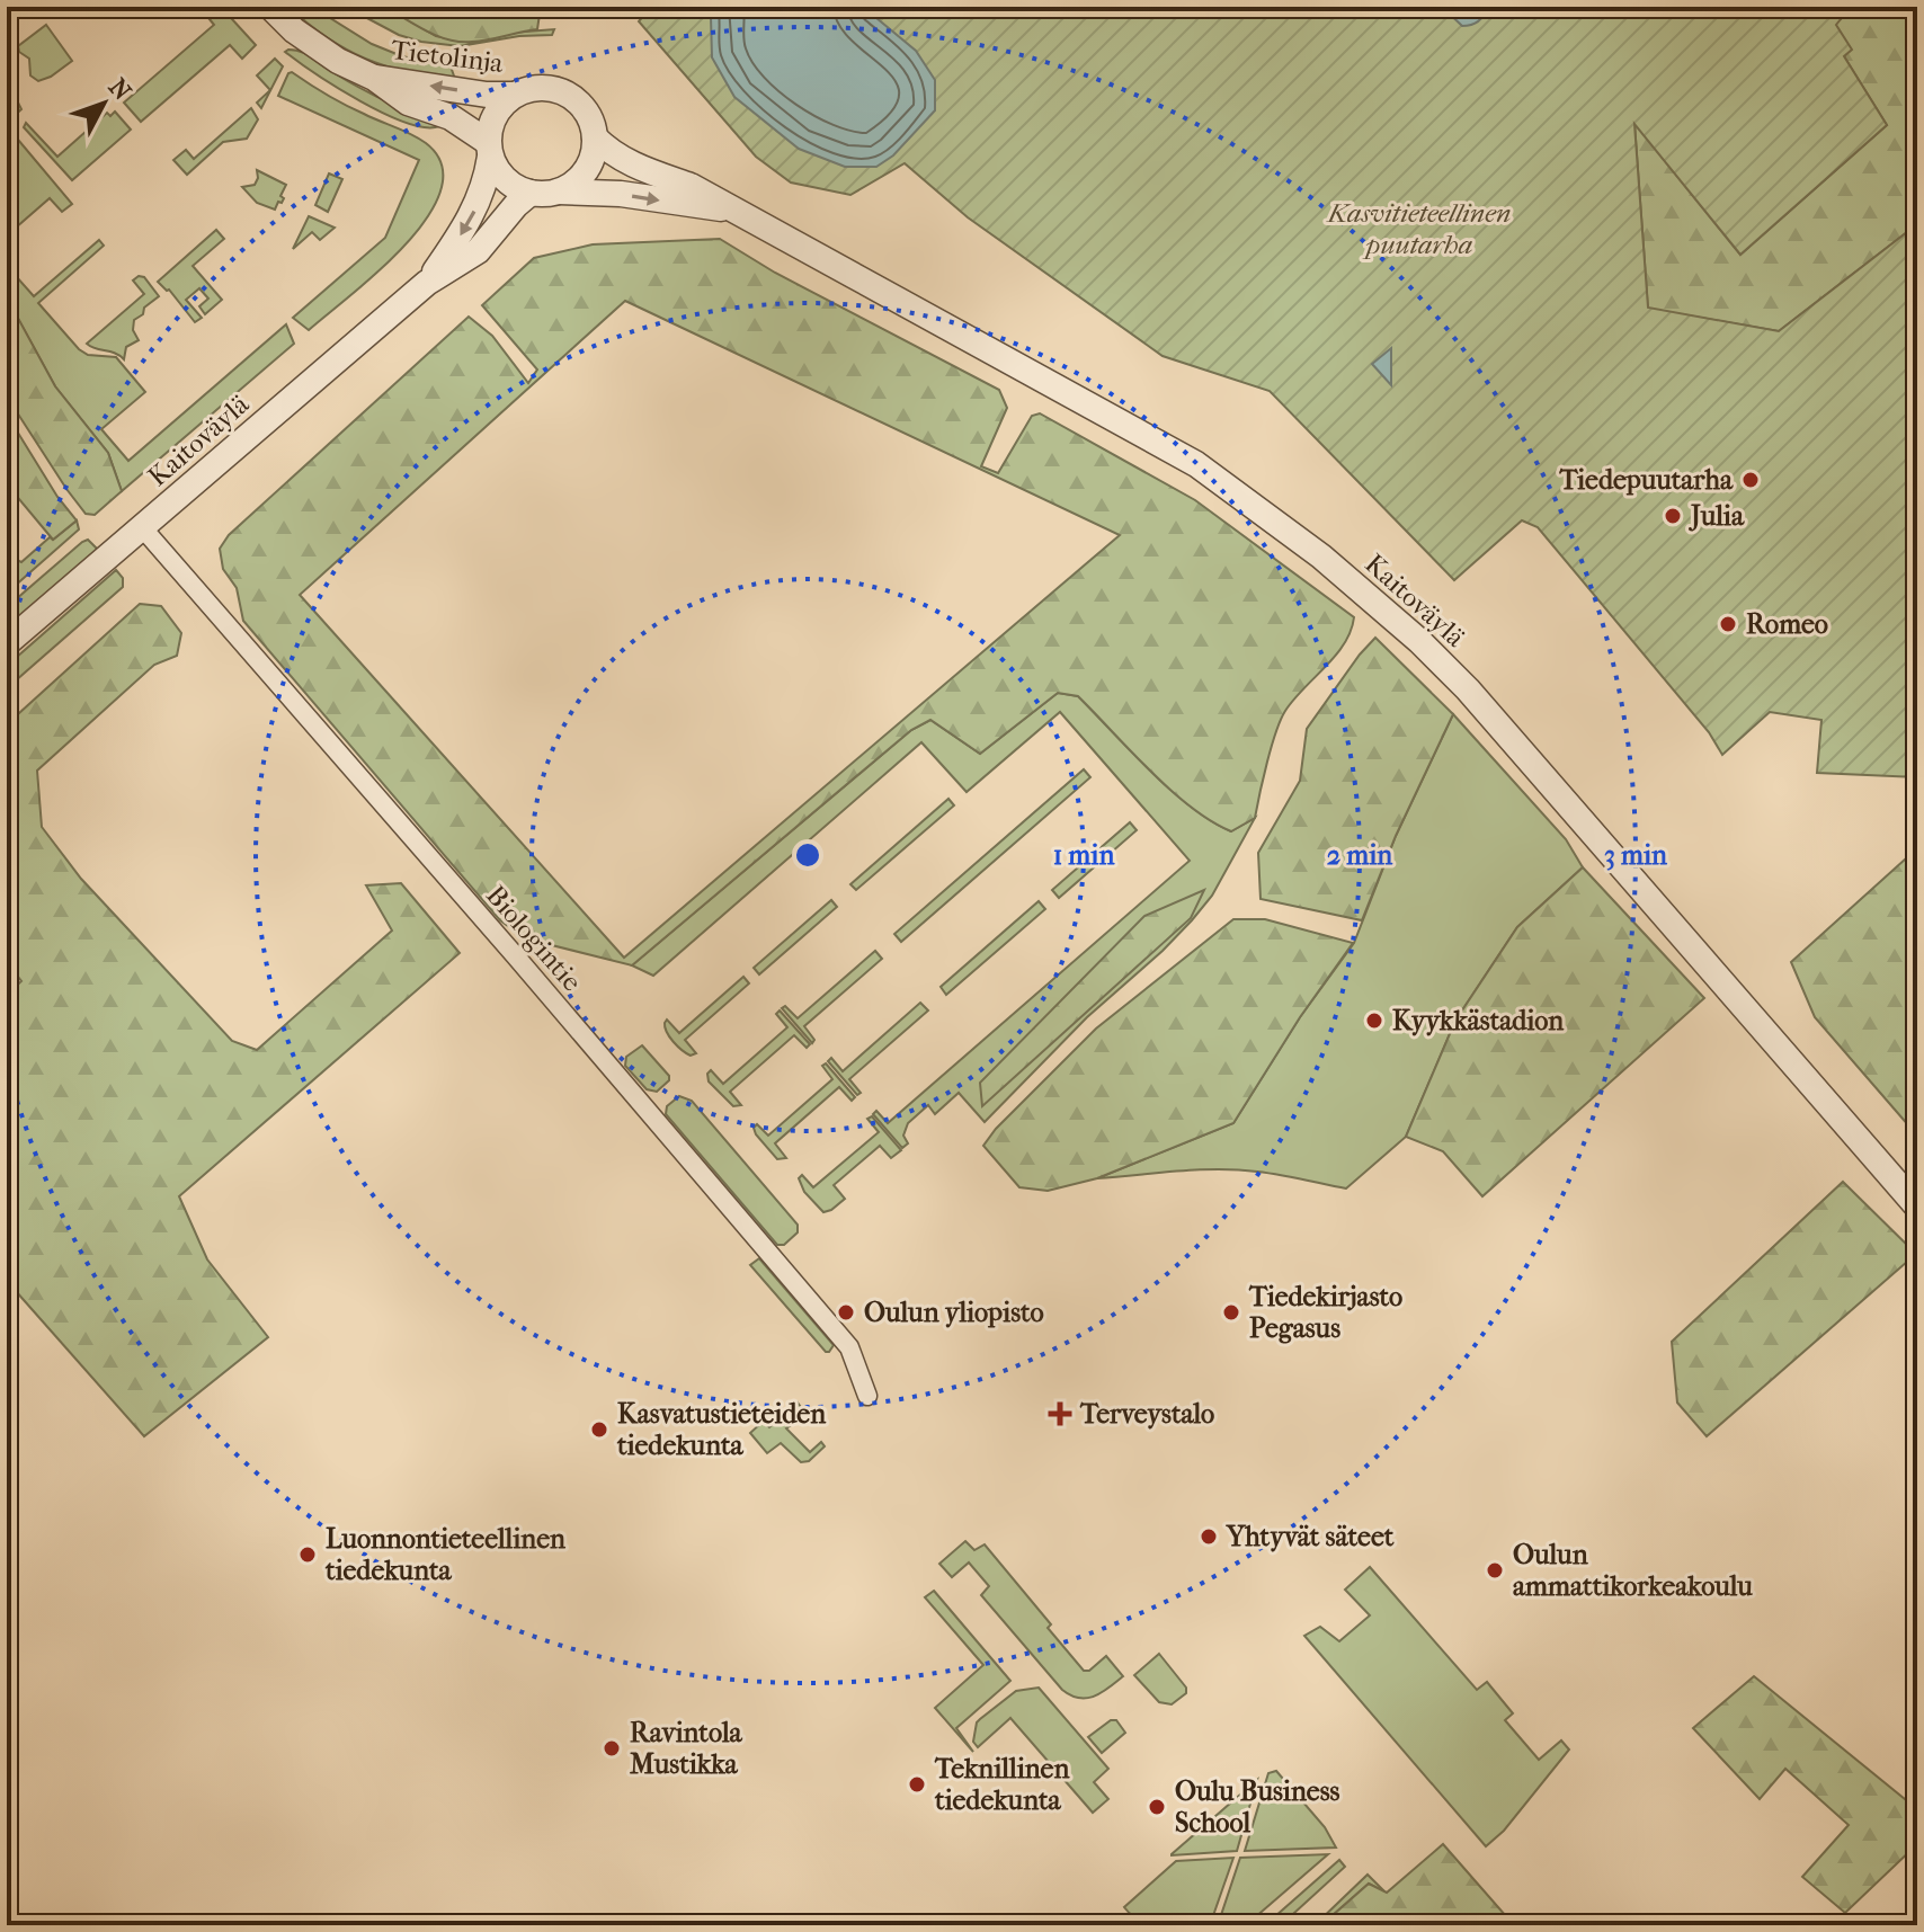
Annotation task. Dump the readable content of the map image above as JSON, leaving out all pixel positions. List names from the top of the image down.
{
  "streets": {
    "street": ["Tietolinja", "Kaitoväylä", "Biologintie"]
  },
  "crossings": [
    ["Tietolinja", "Kaitoväylä"],
    ["Kaitoväylä", "Biologintie"]
  ],
  "parks": ["Kasvitieteellinen puutarha"],
  "places": {
    "other": [
      "Tiedepuutarha",
      "Julia",
      "Romeo",
      "Kyykkästadion",
      "Oulun yliopisto",
      "Tiedekirjasto Pegasus",
      "Kasvatustieteiden tiedekunta",
      "Yhtyvät säteet",
      "Luonnontieteellinen tiedekunta",
      "Oulun ammattikorkeakoulu",
      "Ravintola Mustikka",
      "Teknillinen tiedekunta",
      "Oulu Business School"
    ],
    "health": ["Terveystalo"]
  },
  "north": "top right",
  "rings": ["1 min", "2 min", "3 min"]
}
